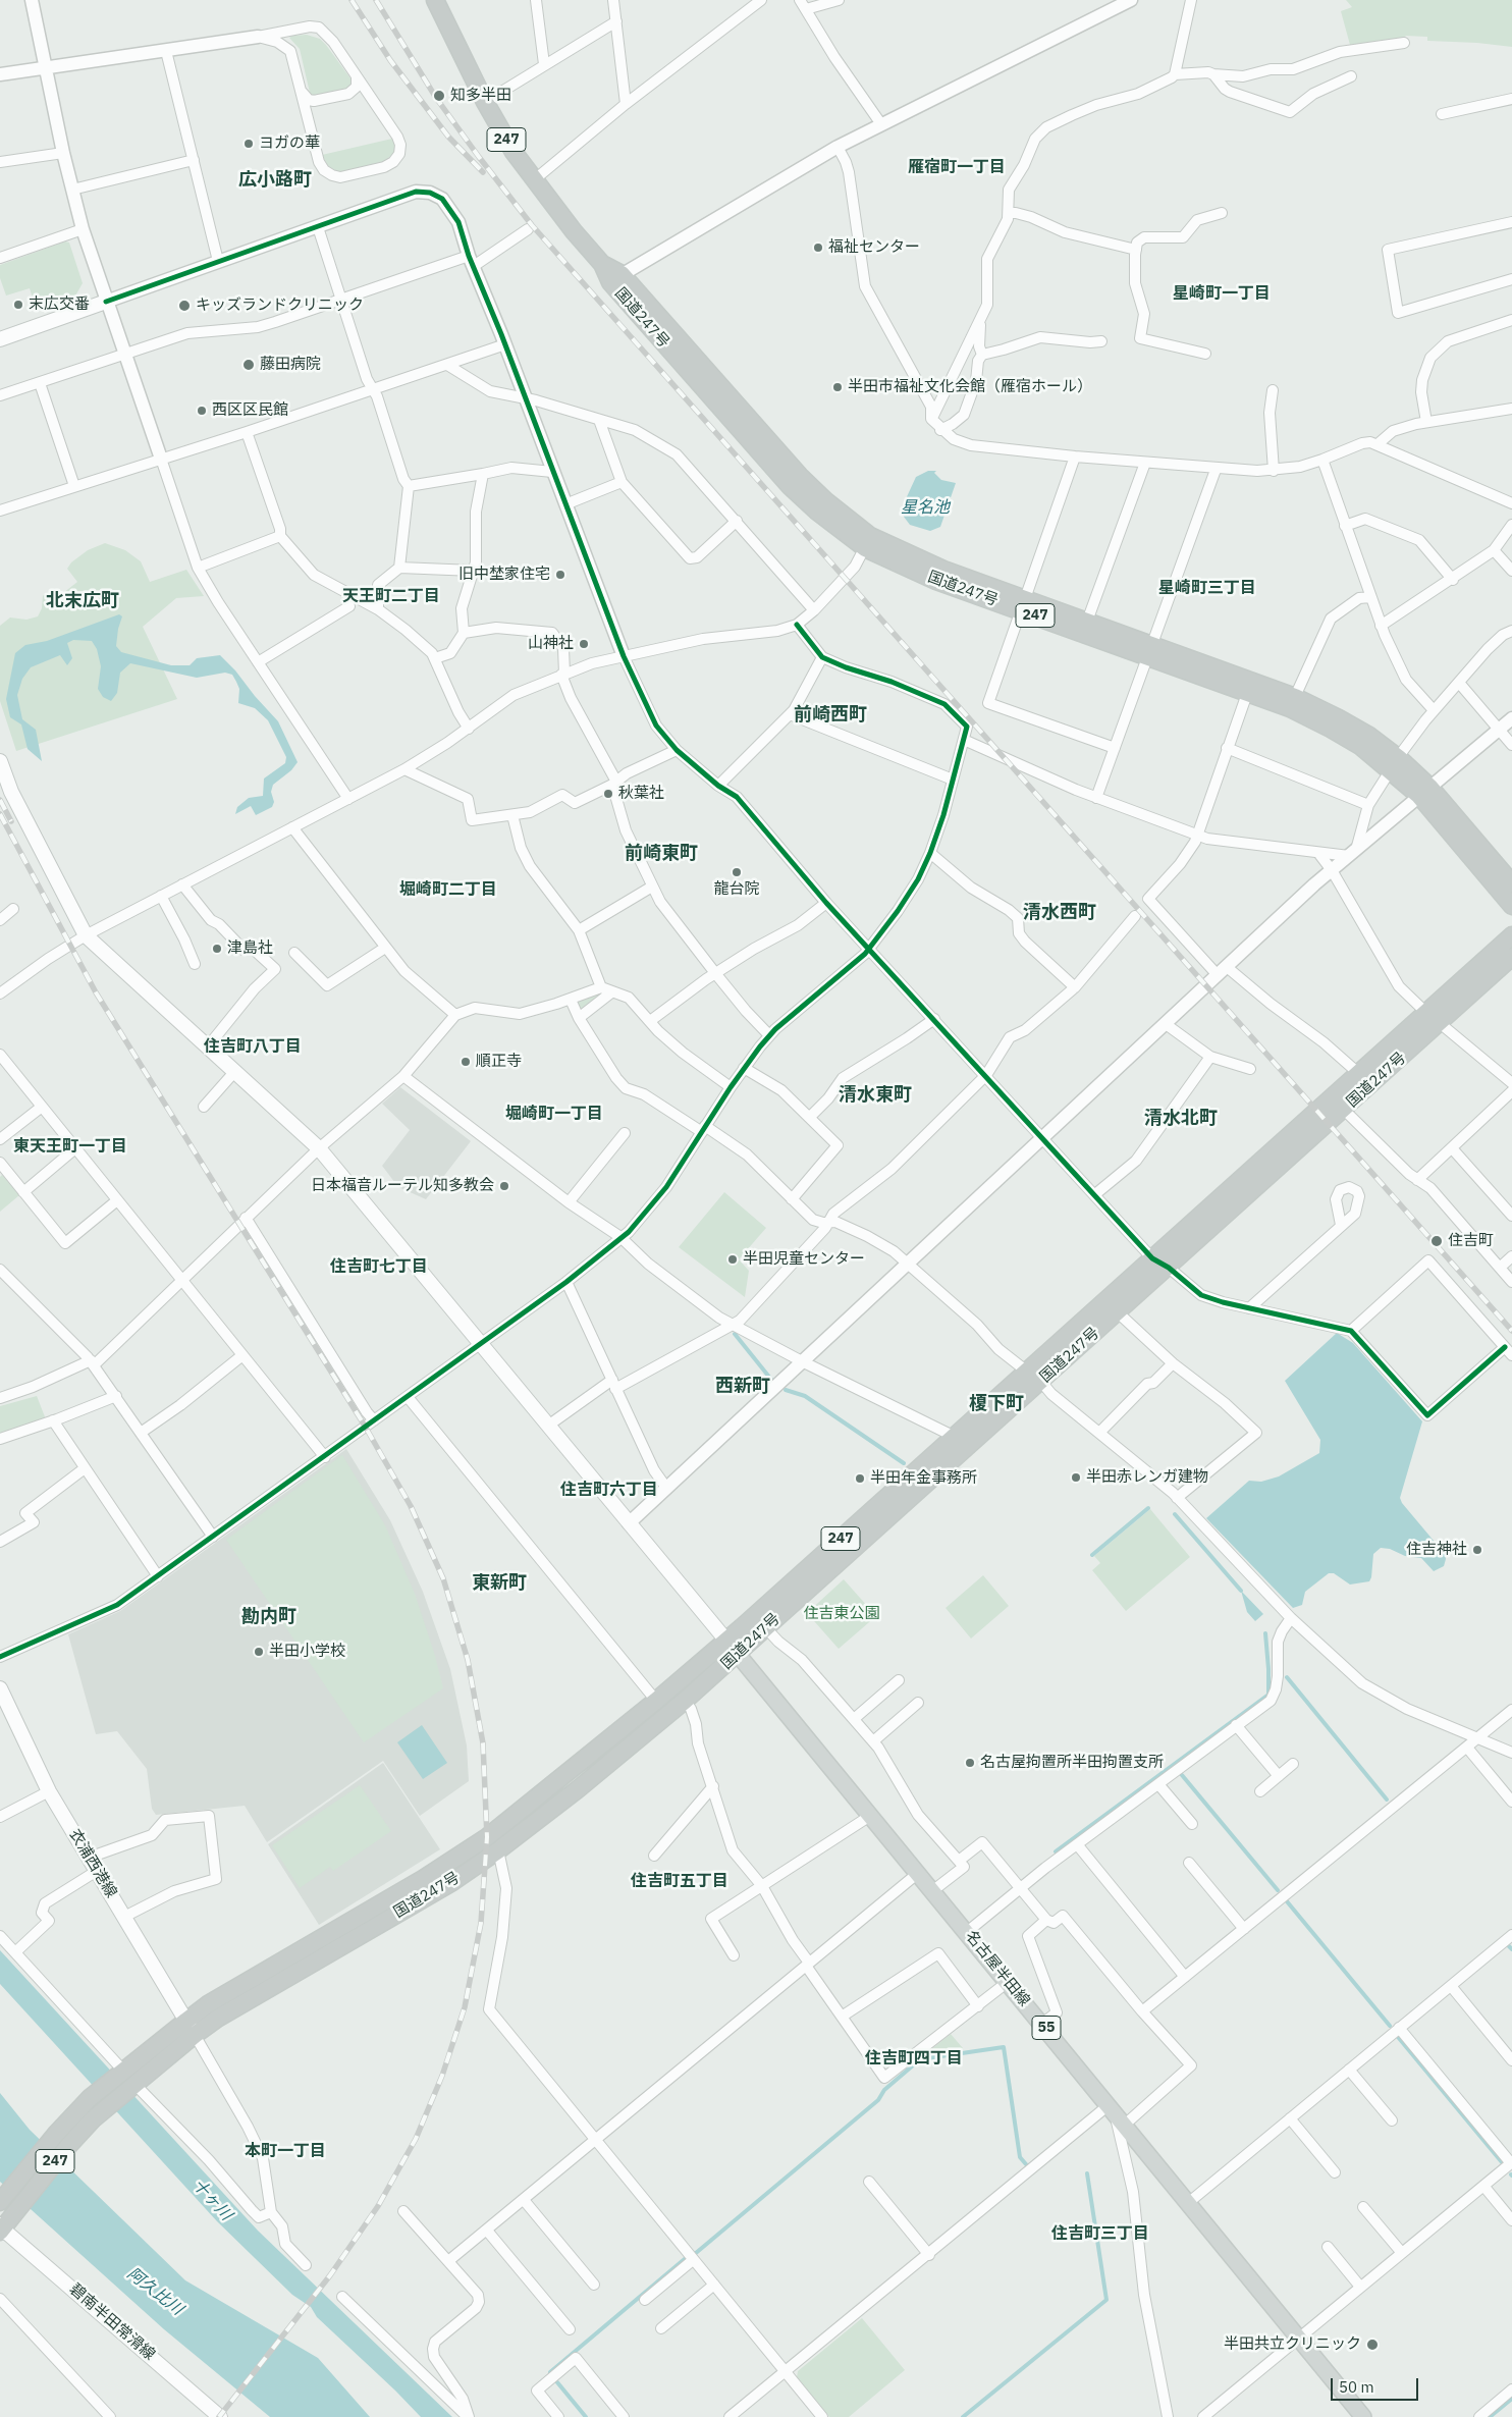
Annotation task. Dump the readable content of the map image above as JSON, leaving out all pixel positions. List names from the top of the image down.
{
  "streets": {
    "highway": ["247", "国道247号"],
    "main road": [
      "衣浦西港線",
      "名古屋半田線",
      "55",
      "碧南半田常滑線"
    ]
  },
  "crossings": [
    ["国道247号", "衣浦西港線"],
    ["国道247号", "名古屋半田線"],
    ["国道247号", "碧南半田常滑線"]
  ],
  "districts": [
    "雁宿町一丁目",
    "広小路町",
    "星崎町一丁目",
    "星崎町三丁目",
    "天王町二丁目",
    "北末広町",
    "前崎西町",
    "前崎東町",
    "堀崎町二丁目",
    "清水西町",
    "住吉町八丁目",
    "清水東町",
    "堀崎町一丁目",
    "清水北町",
    "東天王町一丁目",
    "住吉町七丁目",
    "西新町",
    "榎下町",
    "住吉町六丁目",
    "東新町",
    "勘内町",
    "住吉町五丁目",
    "住吉町四丁目",
    "本町一丁目",
    "住吉町三丁目"
  ],
  "water": ["星名池", "十ヶ川", "阿久比川"],
  "parks": ["住吉東公園"],
  "places": [
    "知多半田",
    "ヨガの華",
    "福祉センター",
    "末広交番",
    "キッズランドクリニック",
    "藤田病院",
    "半田市福祉文化会館（雁宿ホール）",
    "西区区民館",
    "旧中埜家住宅",
    "山神社",
    "秋葉社",
    "龍台院",
    "津島社",
    "順正寺",
    "日本福音ルーテル知多教会",
    "住吉町",
    "半田児童センター",
    "半田赤レンガ建物",
    "半田年金事務所",
    "住吉神社",
    "半田小学校",
    "名古屋拘置所半田拘置支所",
    "半田共立クリニック"
  ],
  "scale_bar": "50 m"
}
